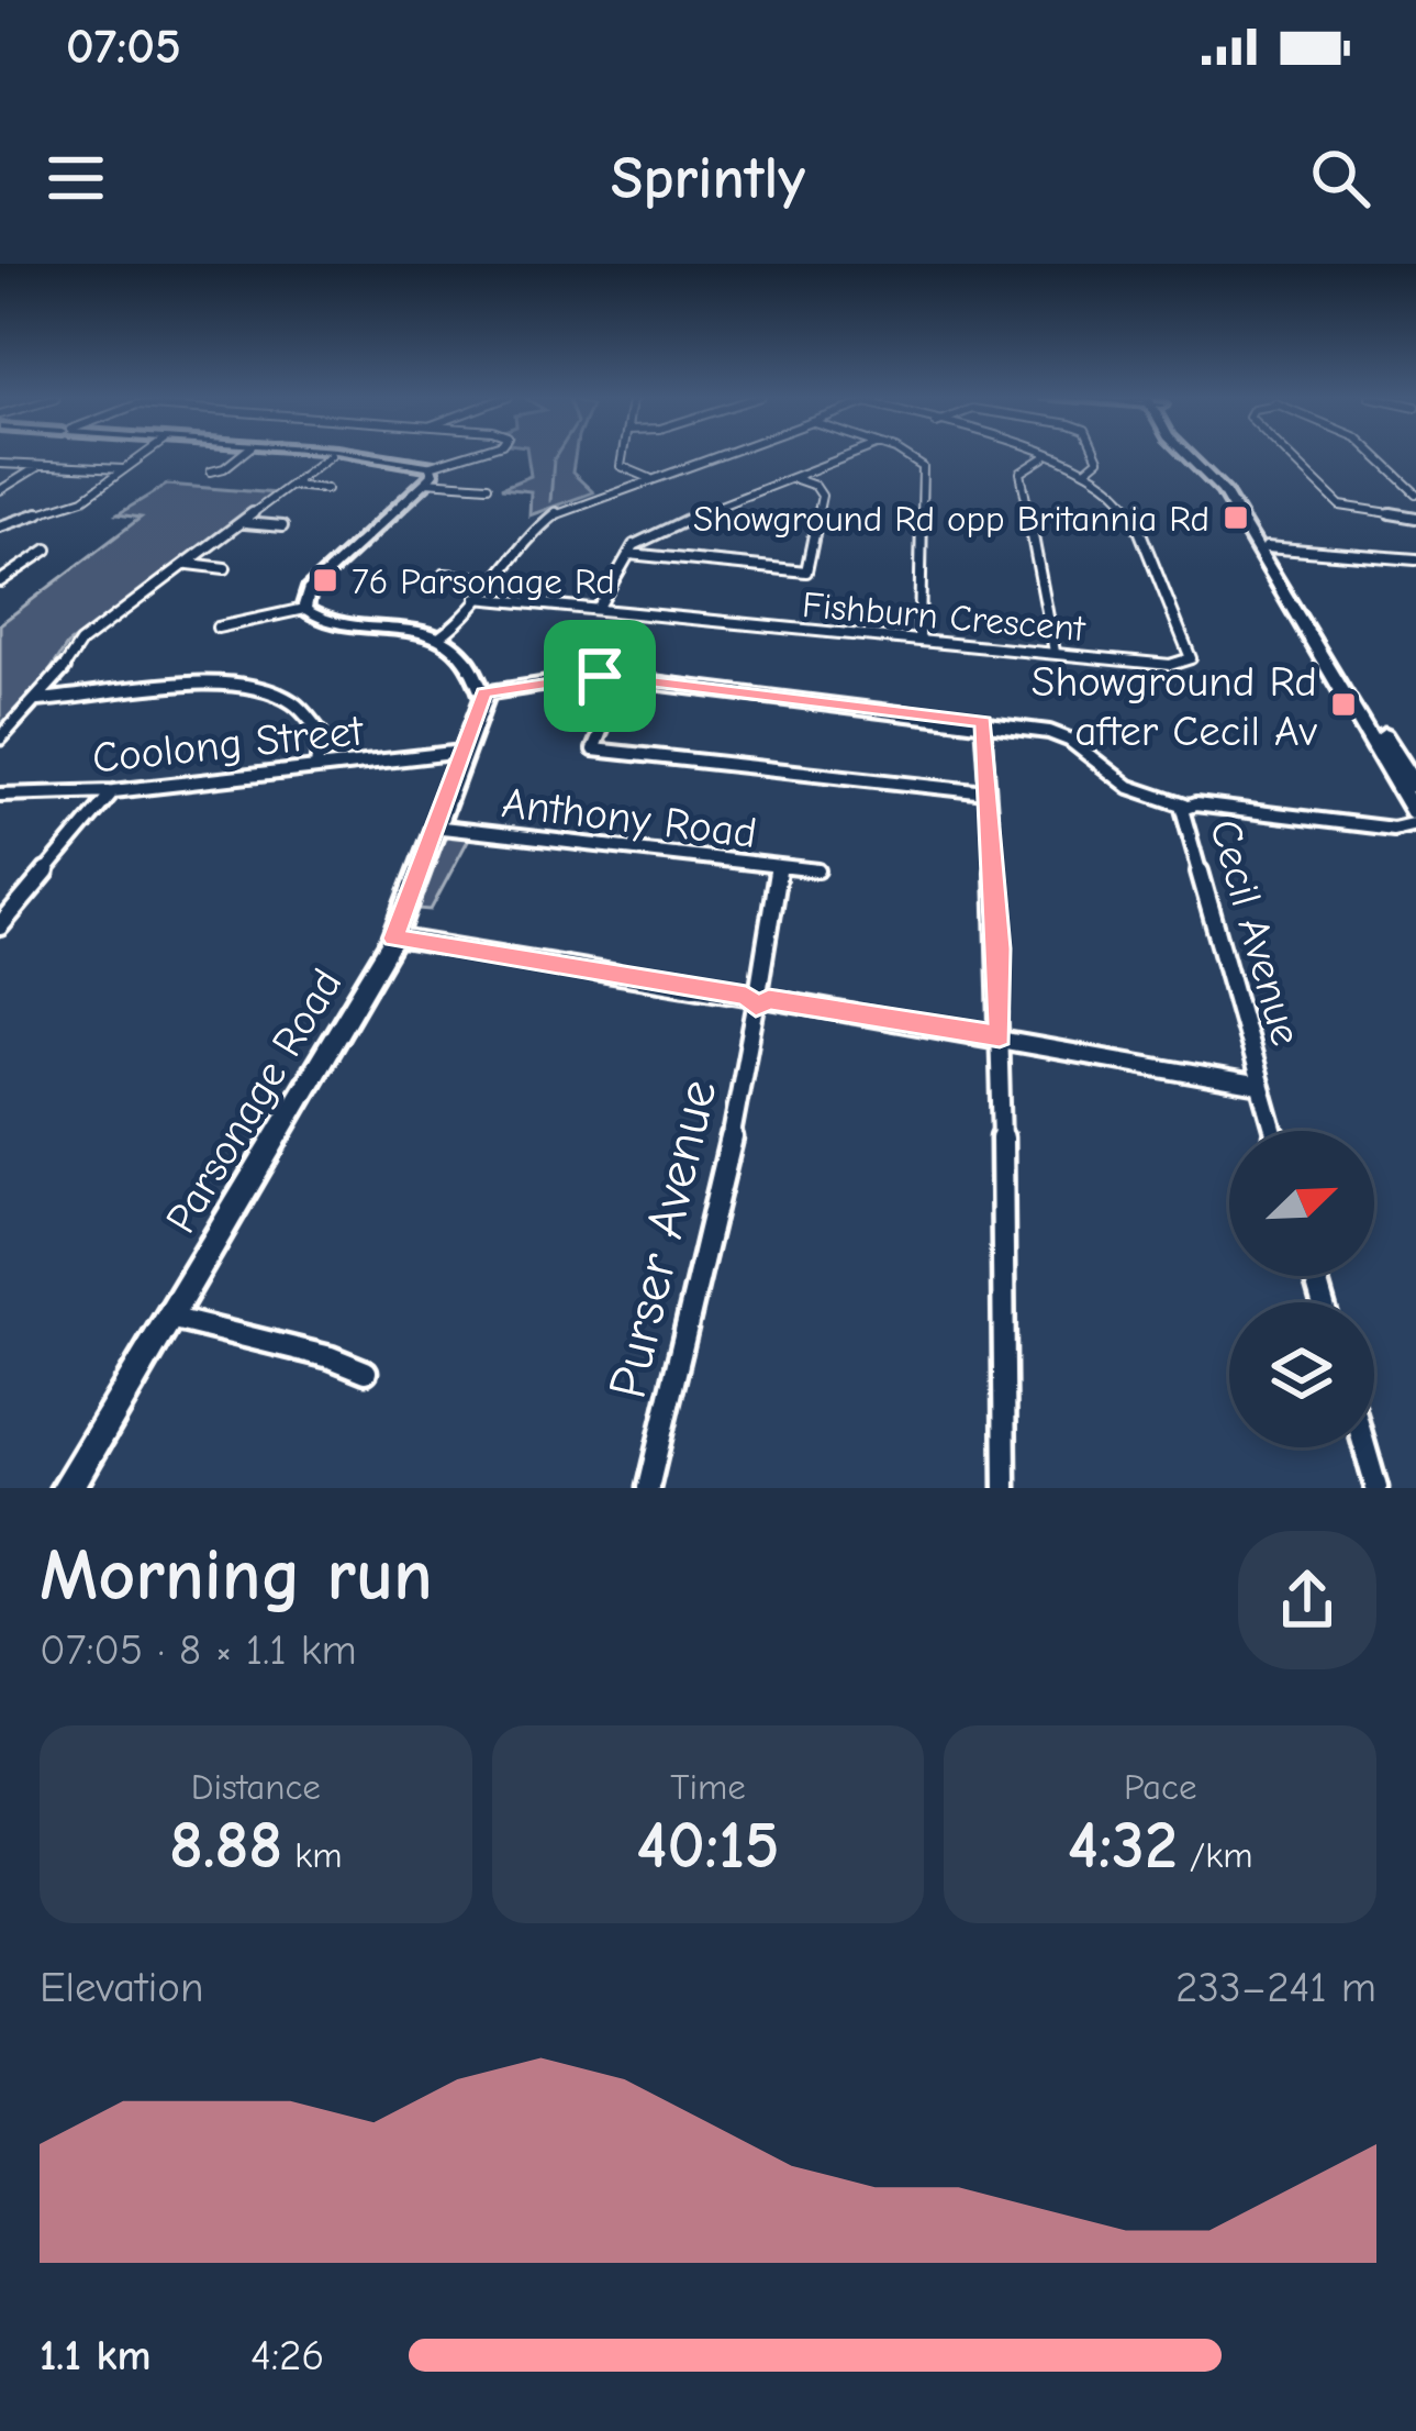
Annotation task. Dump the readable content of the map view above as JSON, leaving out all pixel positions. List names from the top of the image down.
{
  "streets": {
    "street": [
      "Fishburn Crescent",
      "Coolong Street",
      "Anthony Road",
      "Cecil Avenue",
      "Parsonage Road",
      "Purser Avenue"
    ]
  },
  "crossings": [
    ["Coolong Street", "Parsonage Road"],
    ["Anthony Road", "Parsonage Road"],
    ["Anthony Road", "Purser Avenue"]
  ],
  "places": {
    "transit": ["Showground Rd opp Britannia Rd", "76 Parsonage Rd", "Showground Rd after Cecil Av"]
  },
  "north": "top right",
  "page": {
    "status": "07:05",
    "header": "Sprintly",
    "heading": ["Morning run", "07:05 · 8 × 1.1 km"],
    "stats": [
      ["Distance", "8.88 km"],
      ["Time", "40:15"],
      ["Pace", "4:32 /km"]
    ],
    "chart": ["Elevation", "233–241 m"],
    "list": [
      {
        "name": "1.1 km",
        "note": "4:26"
      }
    ]
  }
}
